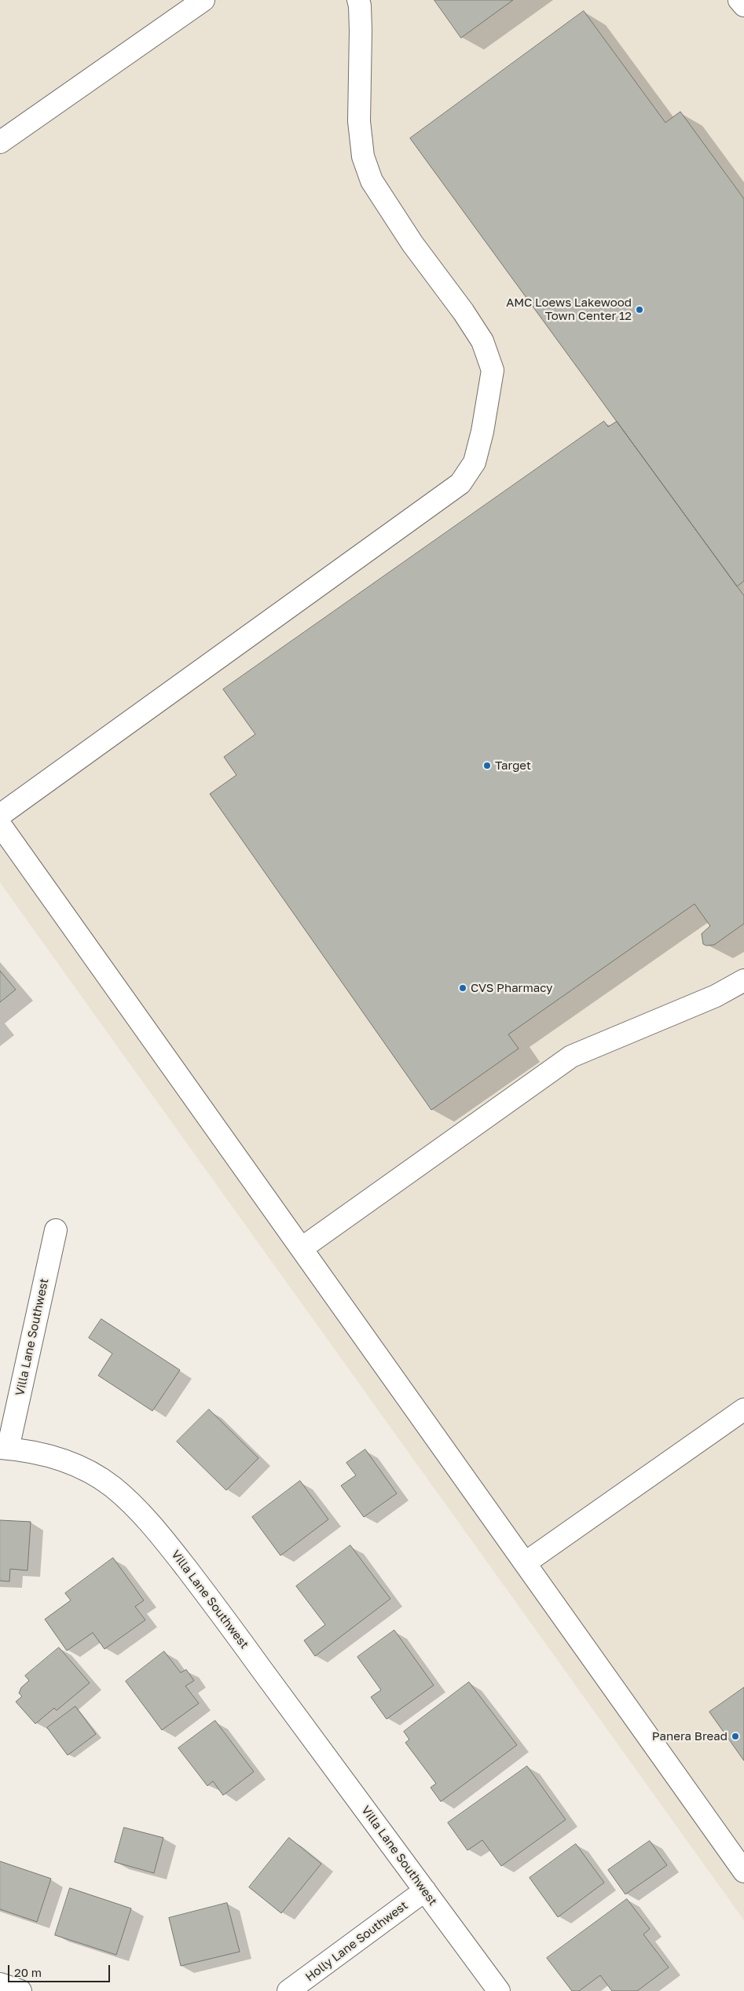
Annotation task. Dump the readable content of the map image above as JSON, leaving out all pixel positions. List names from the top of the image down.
{
  "streets": {
    "street": ["Villa Lane Southwest", "Holly Lane Southwest"]
  },
  "crossings": [
    ["Villa Lane Southwest", "Holly Lane Southwest"]
  ],
  "places": [
    "AMC Loews Lakewood Town Center 12",
    "Target",
    "CVS Pharmacy",
    "Panera Bread"
  ],
  "scale_bar": "20 m"
}
